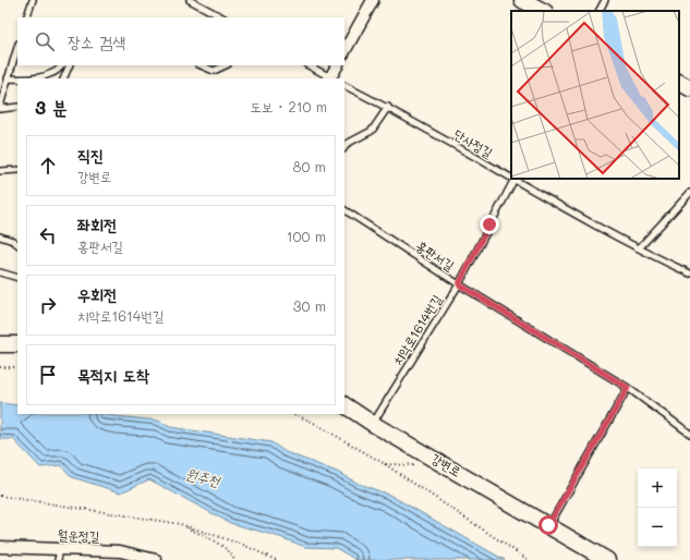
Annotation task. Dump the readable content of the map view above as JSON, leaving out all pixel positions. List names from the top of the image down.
{
  "streets": {
    "street": ["강변로", "월운정길"],
    "lane": ["단사정길", "홍판서길", "치악로1614번길"]
  },
  "crossings": [
    ["단사정길", "치악로1614번길"],
    ["홍판서길", "치악로1614번길"],
    ["치악로1614번길", "강변로"]
  ],
  "water": ["원주천"],
  "page": {
    "search": "장소 검색",
    "heading": ["3 분", "도보 · 210 m"],
    "list": [
      ["직진", "강변로", "80 m"],
      ["좌회전", "홍판서길", "100 m"],
      ["우회전", "치악로1614번길", "30 m"],
      "목적지 도착"
    ],
    "map_buttons": ["+", "−"]
  }
}
